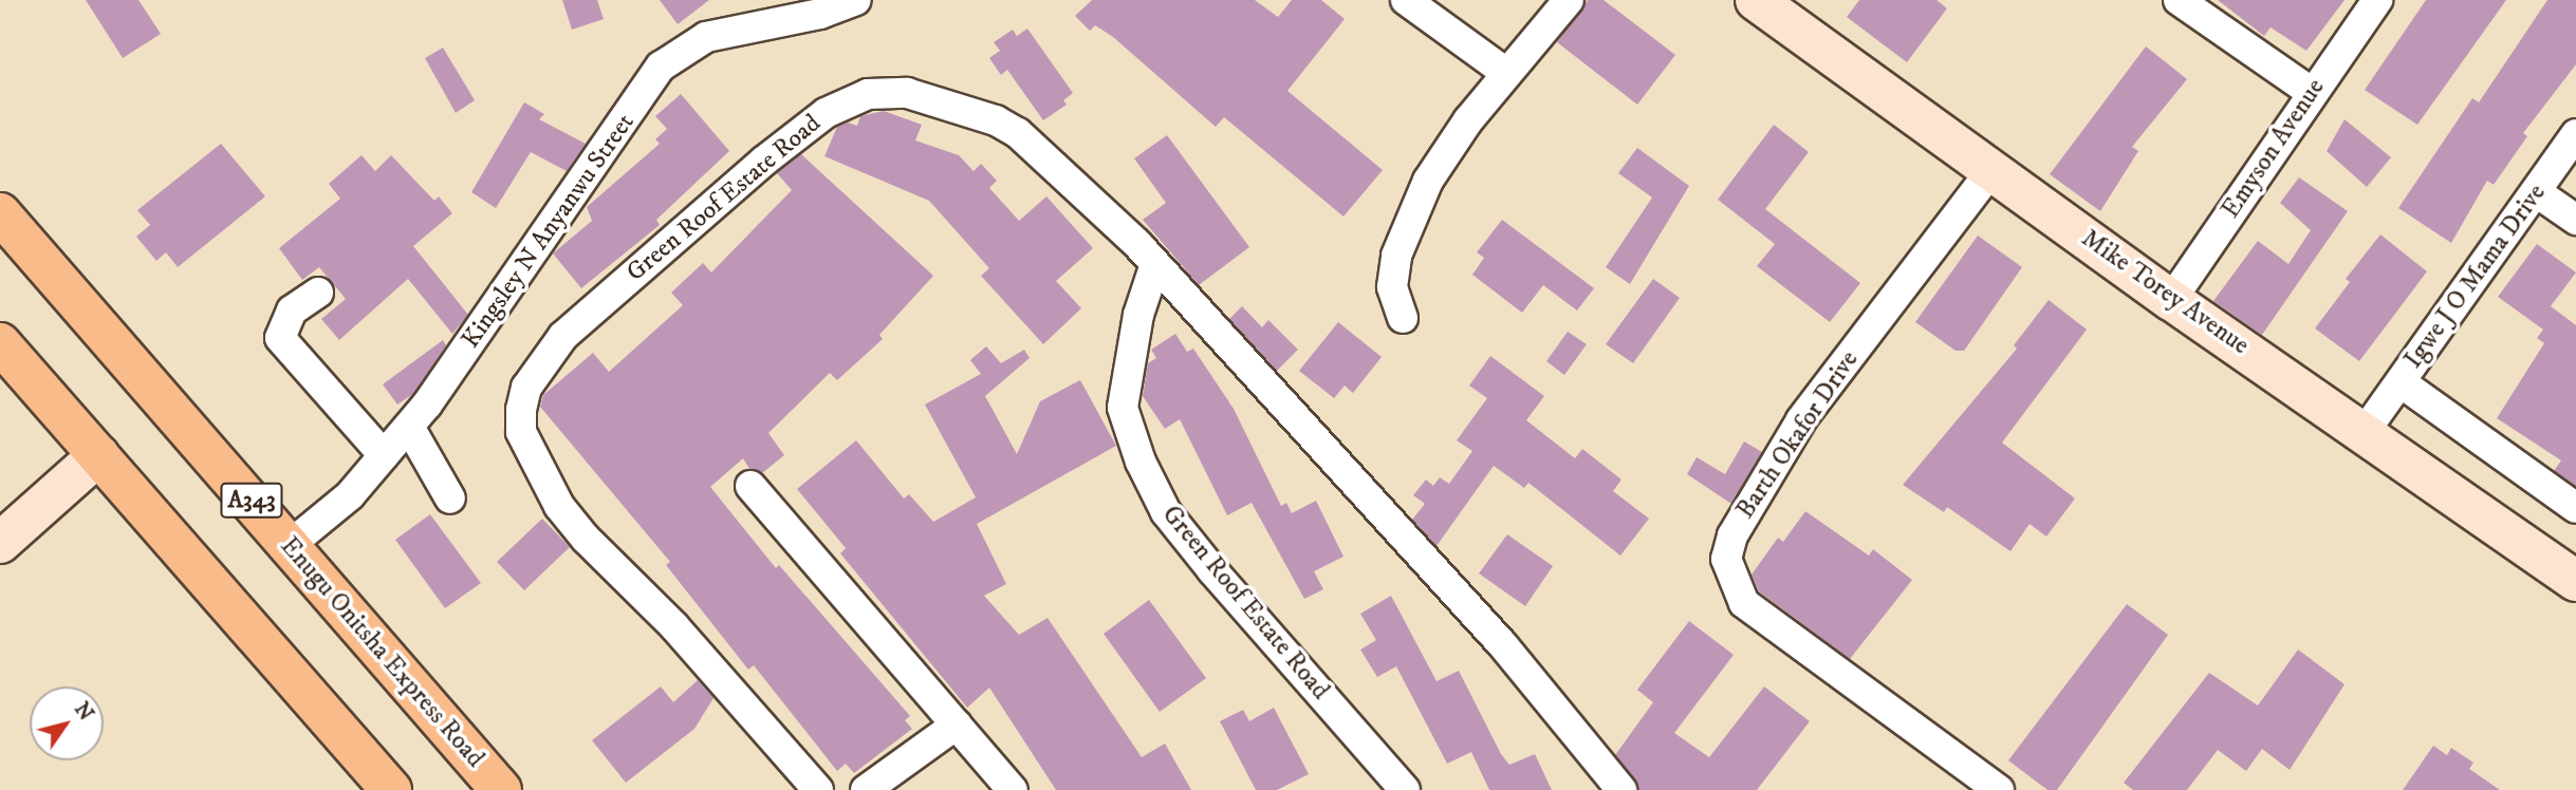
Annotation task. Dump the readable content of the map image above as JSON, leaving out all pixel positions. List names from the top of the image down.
{
  "streets": {
    "highway": ["A343", "Enugu Onitsha Express Road"],
    "main road": ["Mike Torey Avenue"],
    "street": [
      "Emyson Avenue",
      "Green Roof Estate Road",
      "Kingsley N Anyanwu Street",
      "Igwe J O Mama Drive",
      "Barth Okafor Drive"
    ]
  },
  "crossings": [
    ["Emyson Avenue", "Mike Torey Avenue"],
    ["Kingsley N Anyanwu Street", "Enugu Onitsha Express Road"],
    ["Igwe J O Mama Drive", "Mike Torey Avenue"],
    ["Mike Torey Avenue", "Barth Okafor Drive"]
  ],
  "north": "top right"
}
